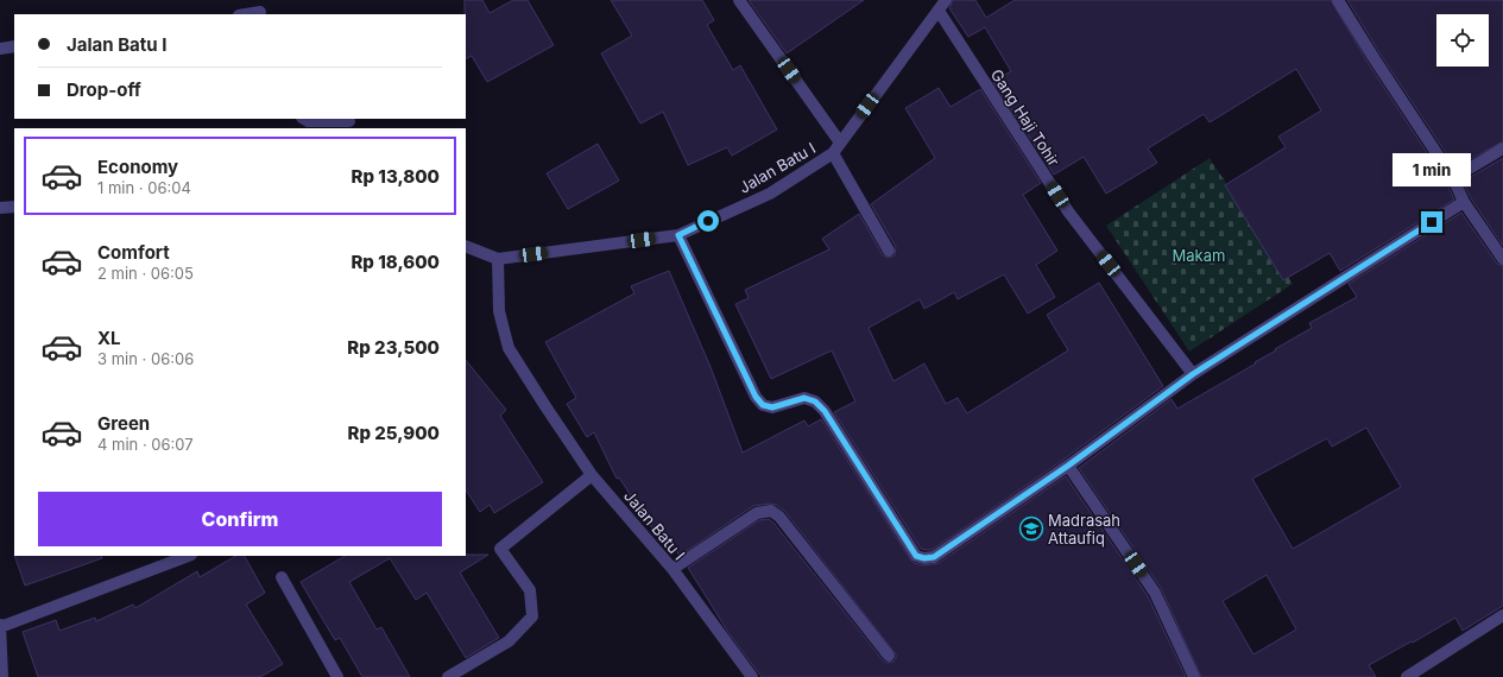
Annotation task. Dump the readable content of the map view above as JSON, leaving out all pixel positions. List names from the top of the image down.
{
  "streets": {
    "street": ["Gang Haji Tohir", "Jalan Batu I"]
  },
  "crossings": [
    ["Gang Haji Tohir", "Jalan Batu I"]
  ],
  "parks": ["Makam"],
  "places": {
    "school or university": ["Madrasah Attaufiq"]
  },
  "page": {
    "banner": ["Jalan Batu I", "Drop-off"],
    "list": [
      {
        "name": "Economy",
        "note": "1 min · 06:04",
        "value": "Rp 13,800"
      },
      {
        "name": "Comfort",
        "note": "2 min · 06:05",
        "value": "Rp 18,600"
      },
      {
        "name": "XL",
        "note": "3 min · 06:06",
        "value": "Rp 23,500"
      },
      {
        "name": "Green",
        "note": "4 min · 06:07",
        "value": "Rp 25,900"
      }
    ],
    "bubble": "1 min",
    "buttons": "Confirm"
  }
}
